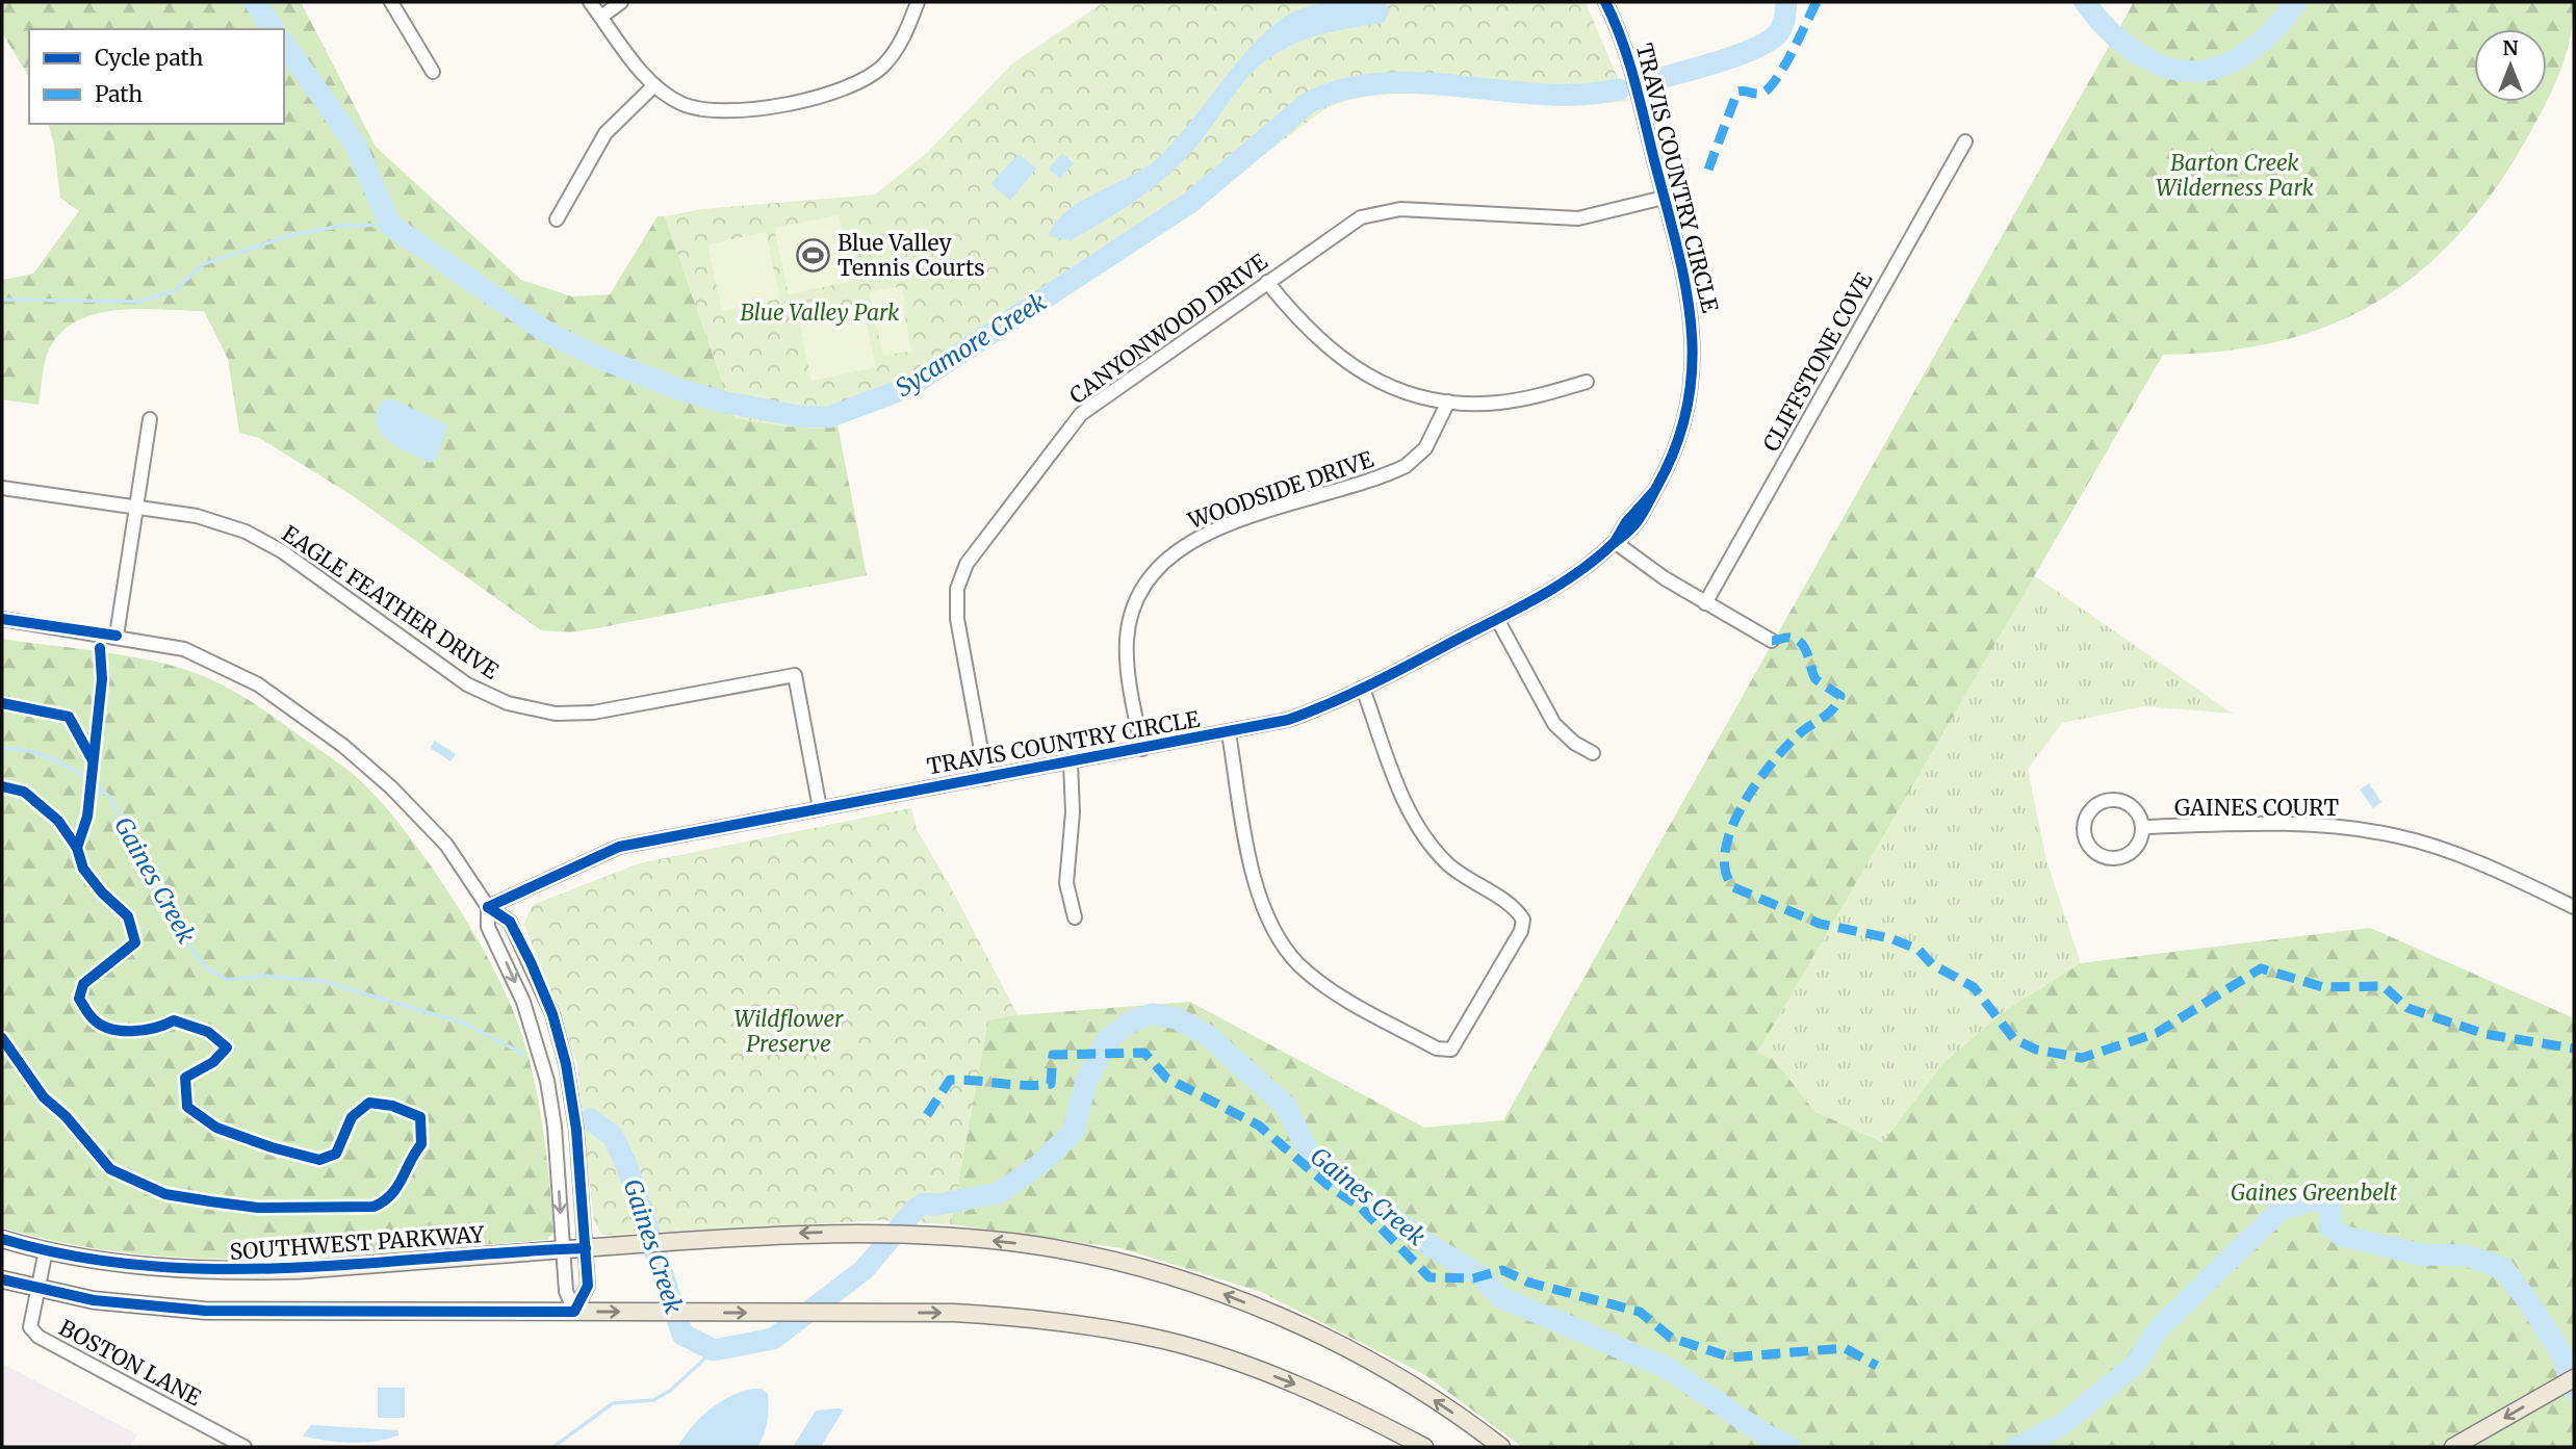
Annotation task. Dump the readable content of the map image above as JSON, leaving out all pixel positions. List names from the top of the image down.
{
  "streets": {
    "main road": ["SOUTHWEST PARKWAY"],
    "street": [
      "TRAVIS COUNTRY CIRCLE",
      "CANYONWOOD DRIVE",
      "CLIFFSTONE COVE",
      "WOODSIDE DRIVE",
      "EAGLE FEATHER DRIVE",
      "GAINES COURT",
      "BOSTON LANE"
    ]
  },
  "crossings": [
    ["TRAVIS COUNTRY CIRCLE", "CANYONWOOD DRIVE"],
    ["TRAVIS COUNTRY CIRCLE", "WOODSIDE DRIVE"],
    ["TRAVIS COUNTRY CIRCLE", "EAGLE FEATHER DRIVE"],
    ["SOUTHWEST PARKWAY", "BOSTON LANE"]
  ],
  "water": ["Sycamore Creek", "Gaines Creek"],
  "parks": [
    "Barton Creek Wilderness Park",
    "Blue Valley Park",
    "Wildflower Preserve",
    "Gaines Greenbelt"
  ],
  "places": {
    "sports": ["Blue Valley Tennis Courts"]
  },
  "legend": ["Cycle path", "Path"],
  "north": "top"
}
